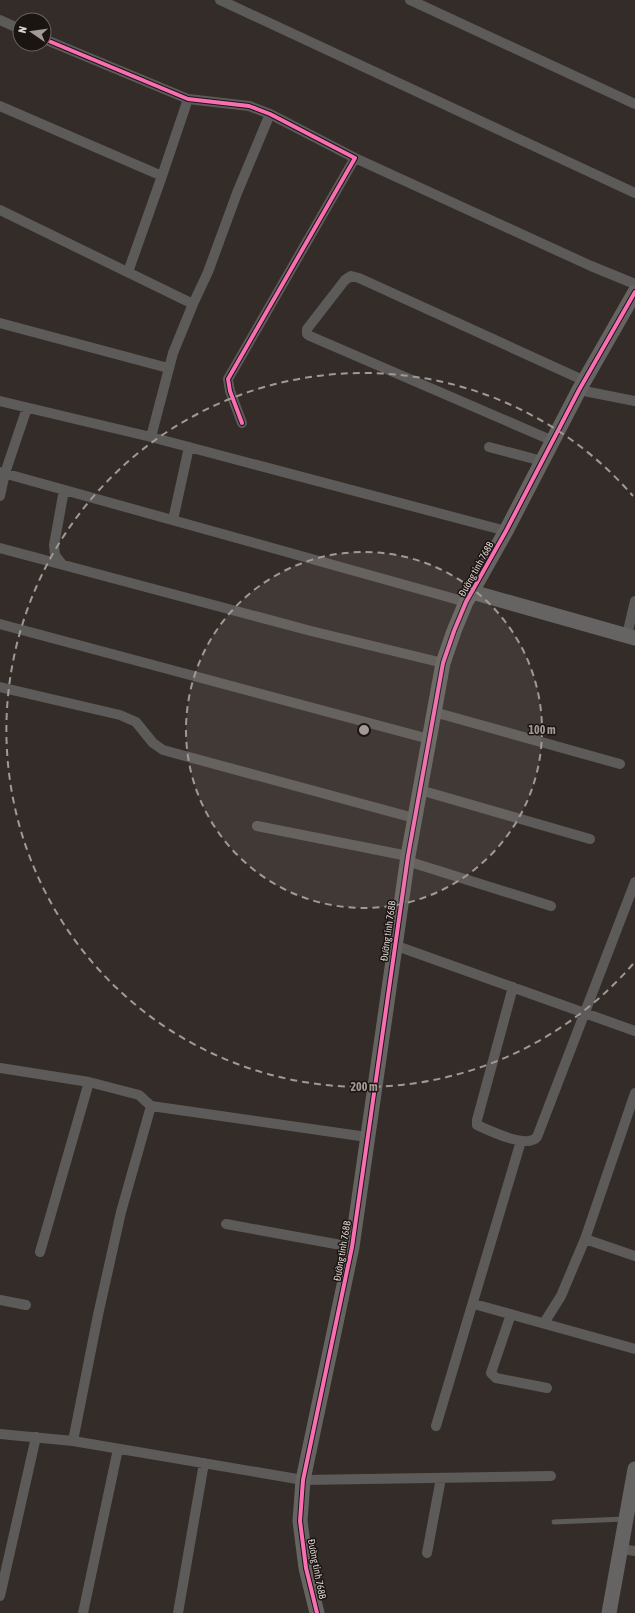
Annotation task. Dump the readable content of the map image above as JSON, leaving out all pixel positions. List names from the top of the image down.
{
  "streets": {
    "street": ["Đường tỉnh 768B"]
  },
  "north": "left",
  "rings": ["100 m", "200 m"]
}
